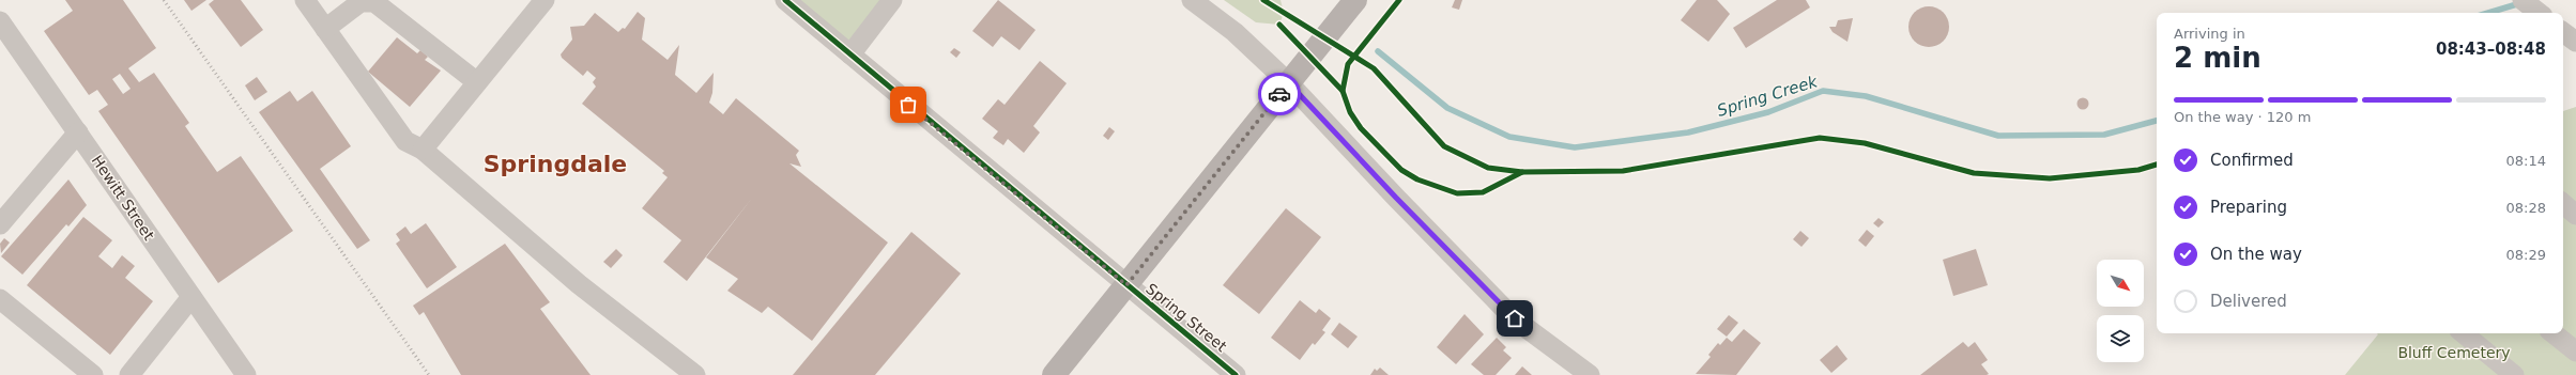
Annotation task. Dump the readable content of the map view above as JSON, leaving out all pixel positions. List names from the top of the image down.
{
  "streets": {
    "street": ["Hewitt Street", "Spring Street"]
  },
  "districts": ["Springdale"],
  "water": ["Spring Creek"],
  "parks": ["Bluff Cemetery"],
  "north": "bottom right",
  "page": {
    "heading": ["2 min", "Arriving in", "08:43–08:48"],
    "bar": "On the way · 120 m",
    "list": [
      ["Confirmed", "08:14"],
      ["Preparing", "08:28"],
      ["On the way", "08:29"],
      "Delivered"
    ]
  }
}
